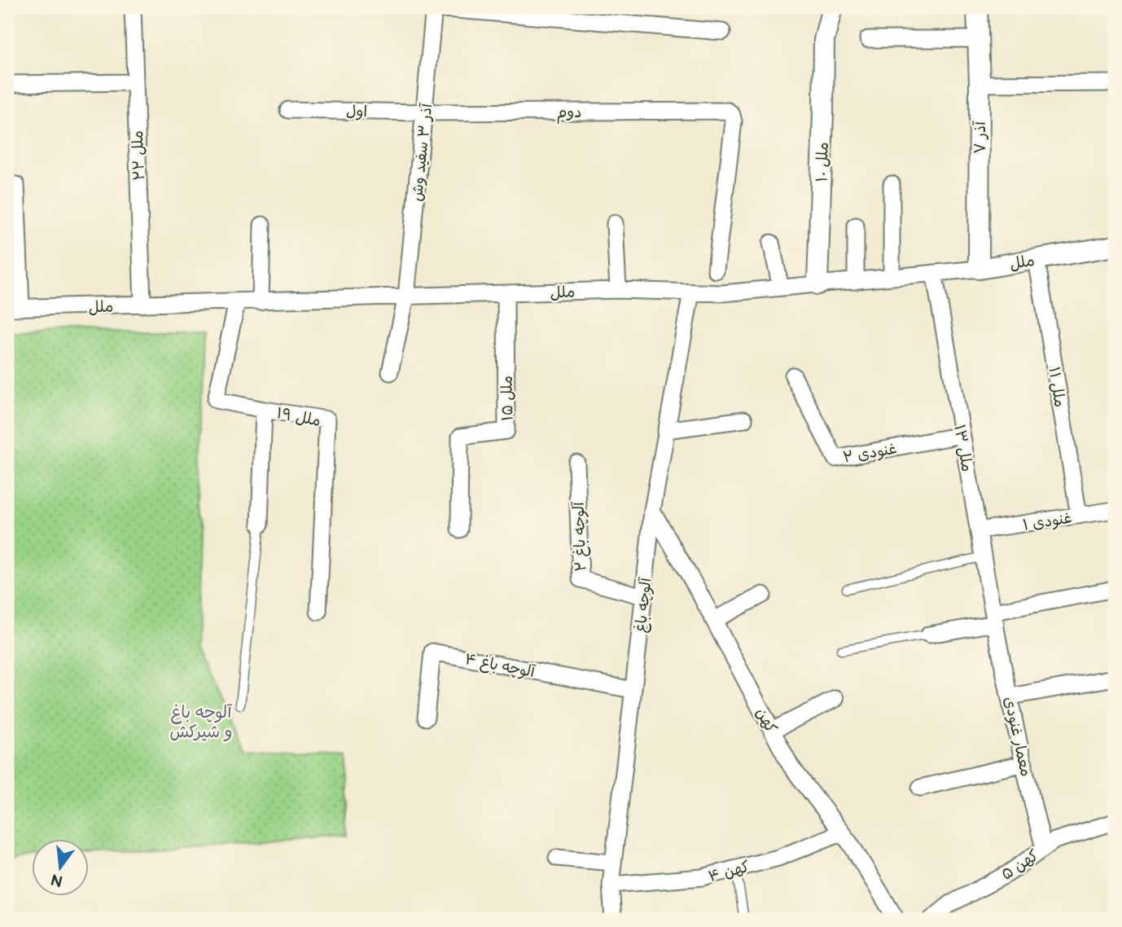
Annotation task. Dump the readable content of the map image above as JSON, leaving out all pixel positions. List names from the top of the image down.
{
  "streets": {
    "street": [
      "اول",
      "دوم",
      "آذر ۷",
      "آذر ۳ سفید وش",
      "۲۲ ملل",
      "۱۰ ملل",
      "ملل",
      "۱۱ ملل",
      "ملل ۱۵",
      "ملل ۱۹",
      "ملل ۱۳",
      "۲ غنودی",
      "۱ غنودی",
      "۲ آلوچه باغ",
      "آلوچه باغ",
      "۴ آلوچه باغ",
      "کهن",
      "معمار غنودی",
      "۵ کهن",
      "۴ کهن"
    ]
  },
  "crossings": [
    ["اول", "دوم"],
    ["اول", "آذر ۳ سفید وش"],
    ["دوم", "آذر ۳ سفید وش"],
    ["آذر ۷", "ملل"],
    ["آذر ۳ سفید وش", "ملل"],
    ["۲۲ ملل", "ملل"],
    ["۱۰ ملل", "ملل"],
    ["ملل", "۱۱ ملل"],
    ["ملل", "ملل ۱۵"],
    ["ملل", "ملل ۱۹"],
    ["ملل", "ملل ۱۳"],
    ["ملل", "آلوچه باغ"],
    ["۱۱ ملل", "۱ غنودی"],
    ["ملل ۱۳", "۲ غنودی"],
    ["ملل ۱۳", "۱ غنودی"],
    ["ملل ۱۳", "معمار غنودی"],
    ["۲ آلوچه باغ", "آلوچه باغ"],
    ["آلوچه باغ", "۴ آلوچه باغ"],
    ["آلوچه باغ", "کهن"],
    ["آلوچه باغ", "۴ کهن"],
    ["کهن", "۴ کهن"],
    ["معمار غنودی", "۵ کهن"]
  ],
  "districts": ["آلوچه باغ و شیرکش"],
  "north": "bottom"
}
